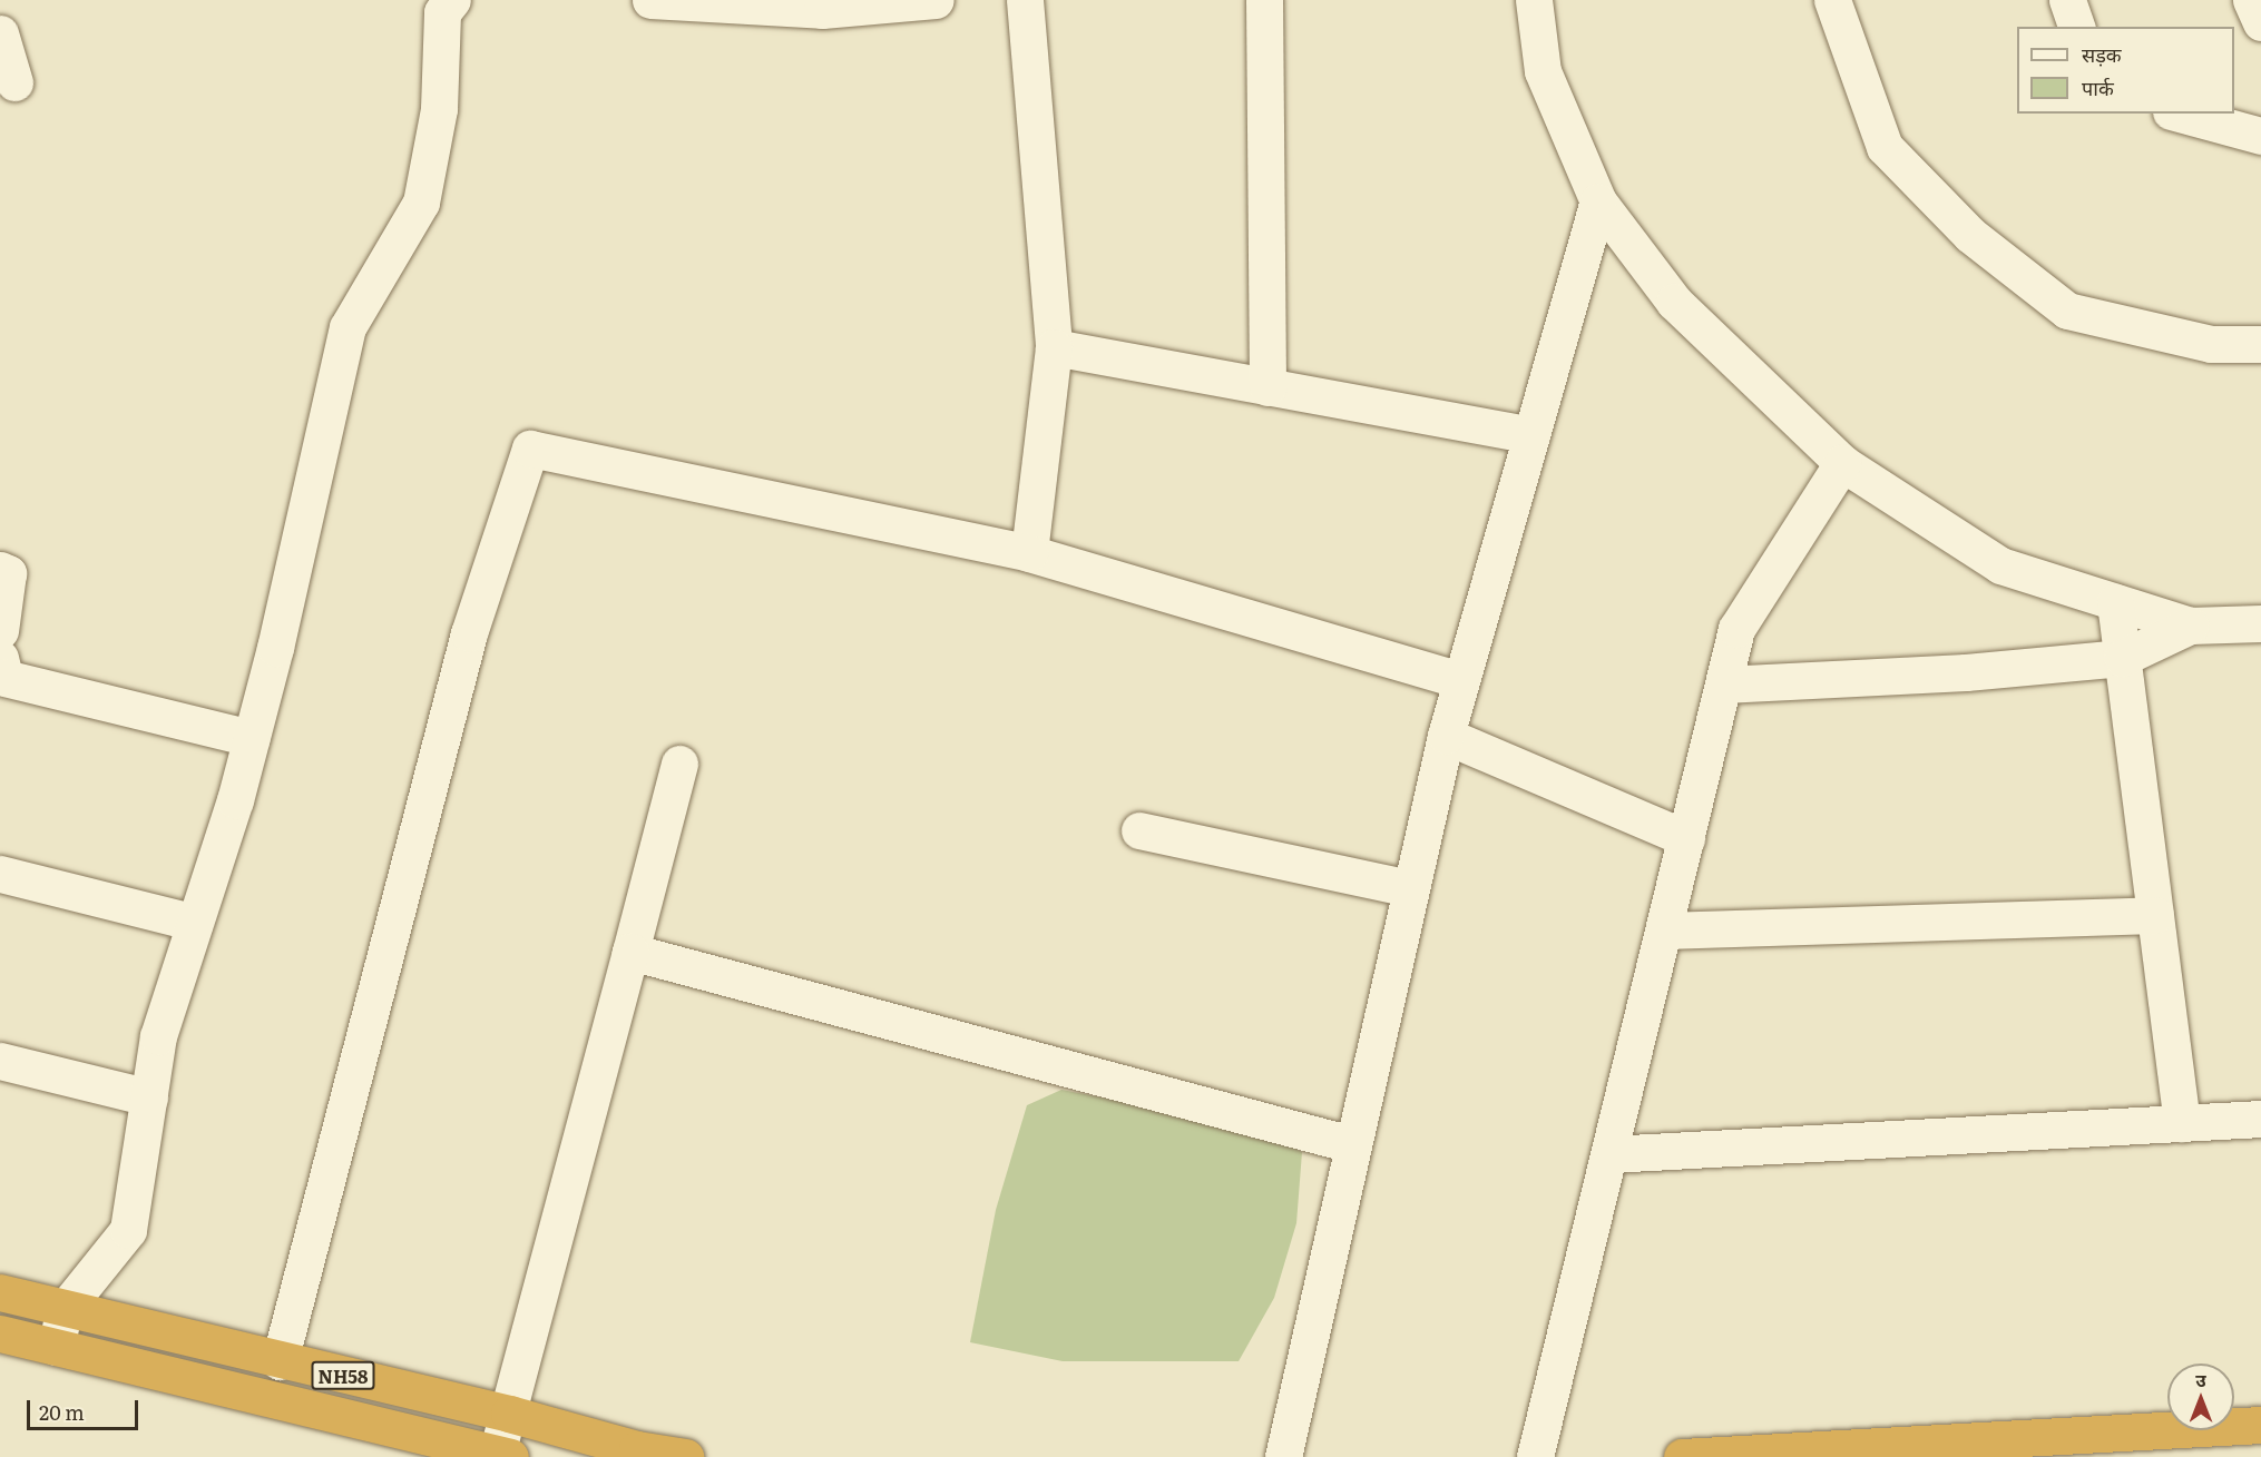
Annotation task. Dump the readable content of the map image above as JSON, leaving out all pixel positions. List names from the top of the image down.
{
  "streets": {
    "highway": ["NH58"]
  },
  "legend": ["सड़क", "पार्क"],
  "scale_bar": "20 m",
  "north": "top"
}
